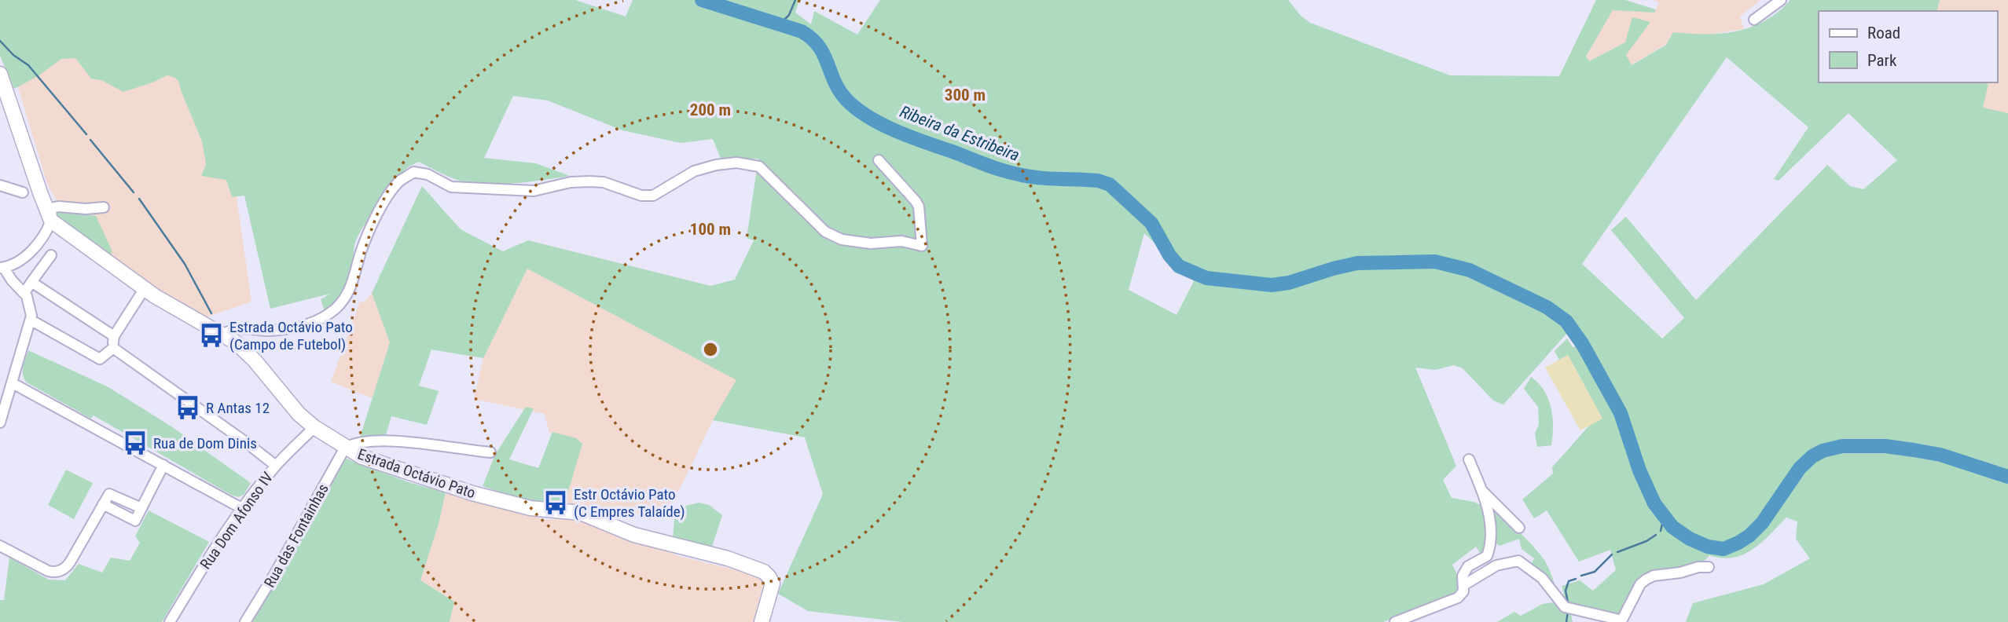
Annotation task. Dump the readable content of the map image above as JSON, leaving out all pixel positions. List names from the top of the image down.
{
  "streets": {
    "street": ["Estrada Octávio Pato", "Rua Dom Afonso IV", "Rua das Fontainhas"]
  },
  "crossings": [
    ["Estrada Octávio Pato", "Rua Dom Afonso IV"],
    ["Estrada Octávio Pato", "Rua das Fontainhas"]
  ],
  "water": ["Ribeira da Estribeira"],
  "places": {
    "bus stop": [
      "Estrada Octávio Pato (Campo de Futebol)",
      "R Antas 12",
      "Rua de Dom Dinis",
      "Estr Octávio Pato (C Empres Talaíde)"
    ]
  },
  "legend": ["Road", "Park"],
  "rings": ["300 m", "200 m", "100 m"]
}
